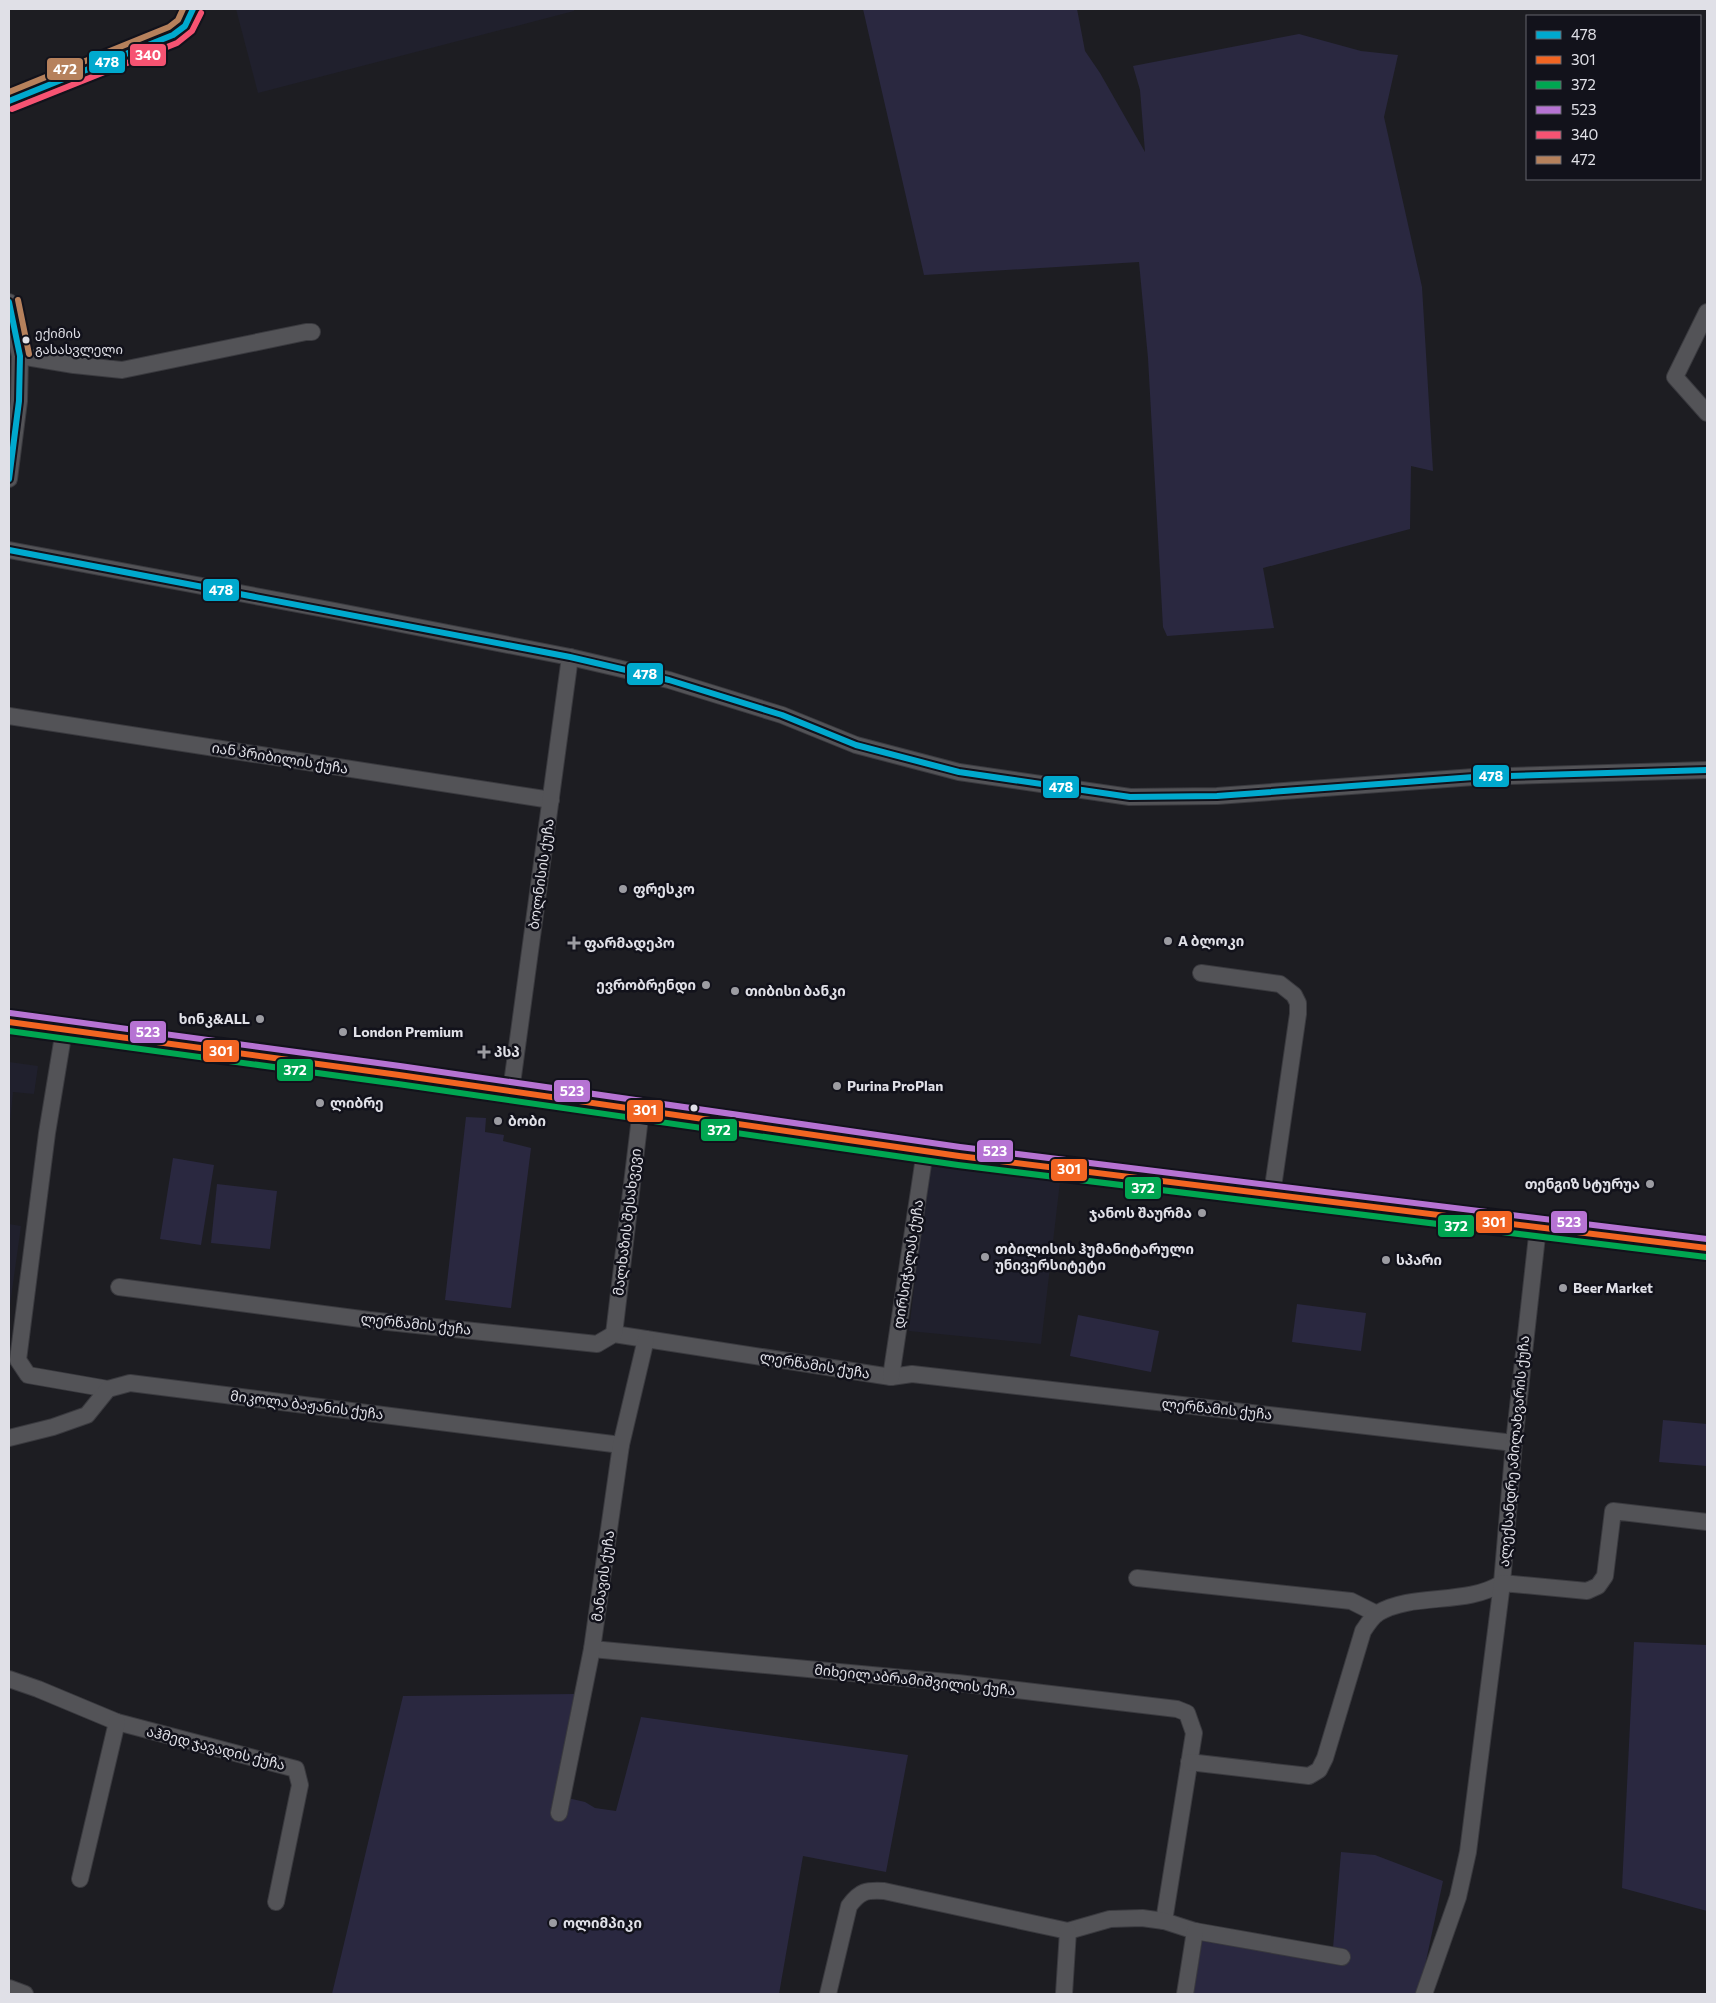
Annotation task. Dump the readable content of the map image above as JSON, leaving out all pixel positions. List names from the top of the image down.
{
  "streets": {
    "street": [
      "იან პრიბილის ქუჩა",
      "ბოლნისის ქუჩა",
      "მალხაზის შესახვევი",
      "დირსიჭალას ქუჩა",
      "ლერწამის ქუჩა",
      "მიკოლა ბაჟანის ქუჩა",
      "ალექსანდრე ამილახვარის ქუჩა",
      "მანავის ქუჩა",
      "მიხეილ აბრამიშვილის ქუჩა",
      "აჰმედ ჯავადის ქუჩა"
    ]
  },
  "crossings": [
    ["იან პრიბილის ქუჩა", "ბოლნისის ქუჩა"],
    ["მალხაზის შესახვევი", "ლერწამის ქუჩა"],
    ["დირსიჭალას ქუჩა", "ლერწამის ქუჩა"],
    ["ლერწამის ქუჩა", "ალექსანდრე ამილახვარის ქუჩა"],
    ["ლერწამის ქუჩა", "მანავის ქუჩა"],
    ["მიკოლა ბაჟანის ქუჩა", "მანავის ქუჩა"],
    ["მანავის ქუჩა", "მიხეილ აბრამიშვილის ქუჩა"]
  ],
  "places": {
    "other": [
      "ექიმის გასასვლელი",
      "ფრესკო",
      "A ბლოკი",
      "ევრობრენდი",
      "თიბისი ბანკი",
      "ხინკ&ALL",
      "London Premium",
      "Purina ProPlan",
      "ლიბრე",
      "ბობი",
      "თენგიზ სტურუა",
      "ჯანოს შაურმა",
      "თბილისის ჰუმანიტარული უნივერსიტეტი",
      "სპარი",
      "Beer Market",
      "ოლიმპიკი"
    ],
    "health": ["ფარმადეპო", "პსპ"]
  },
  "lines": [
    "transit line 478",
    "transit line 472",
    "transit line 340",
    "transit line 523",
    "transit line 301",
    "transit line 372"
  ],
  "legend": [
    "478",
    "301",
    "372",
    "523",
    "340",
    "472"
  ]
}
